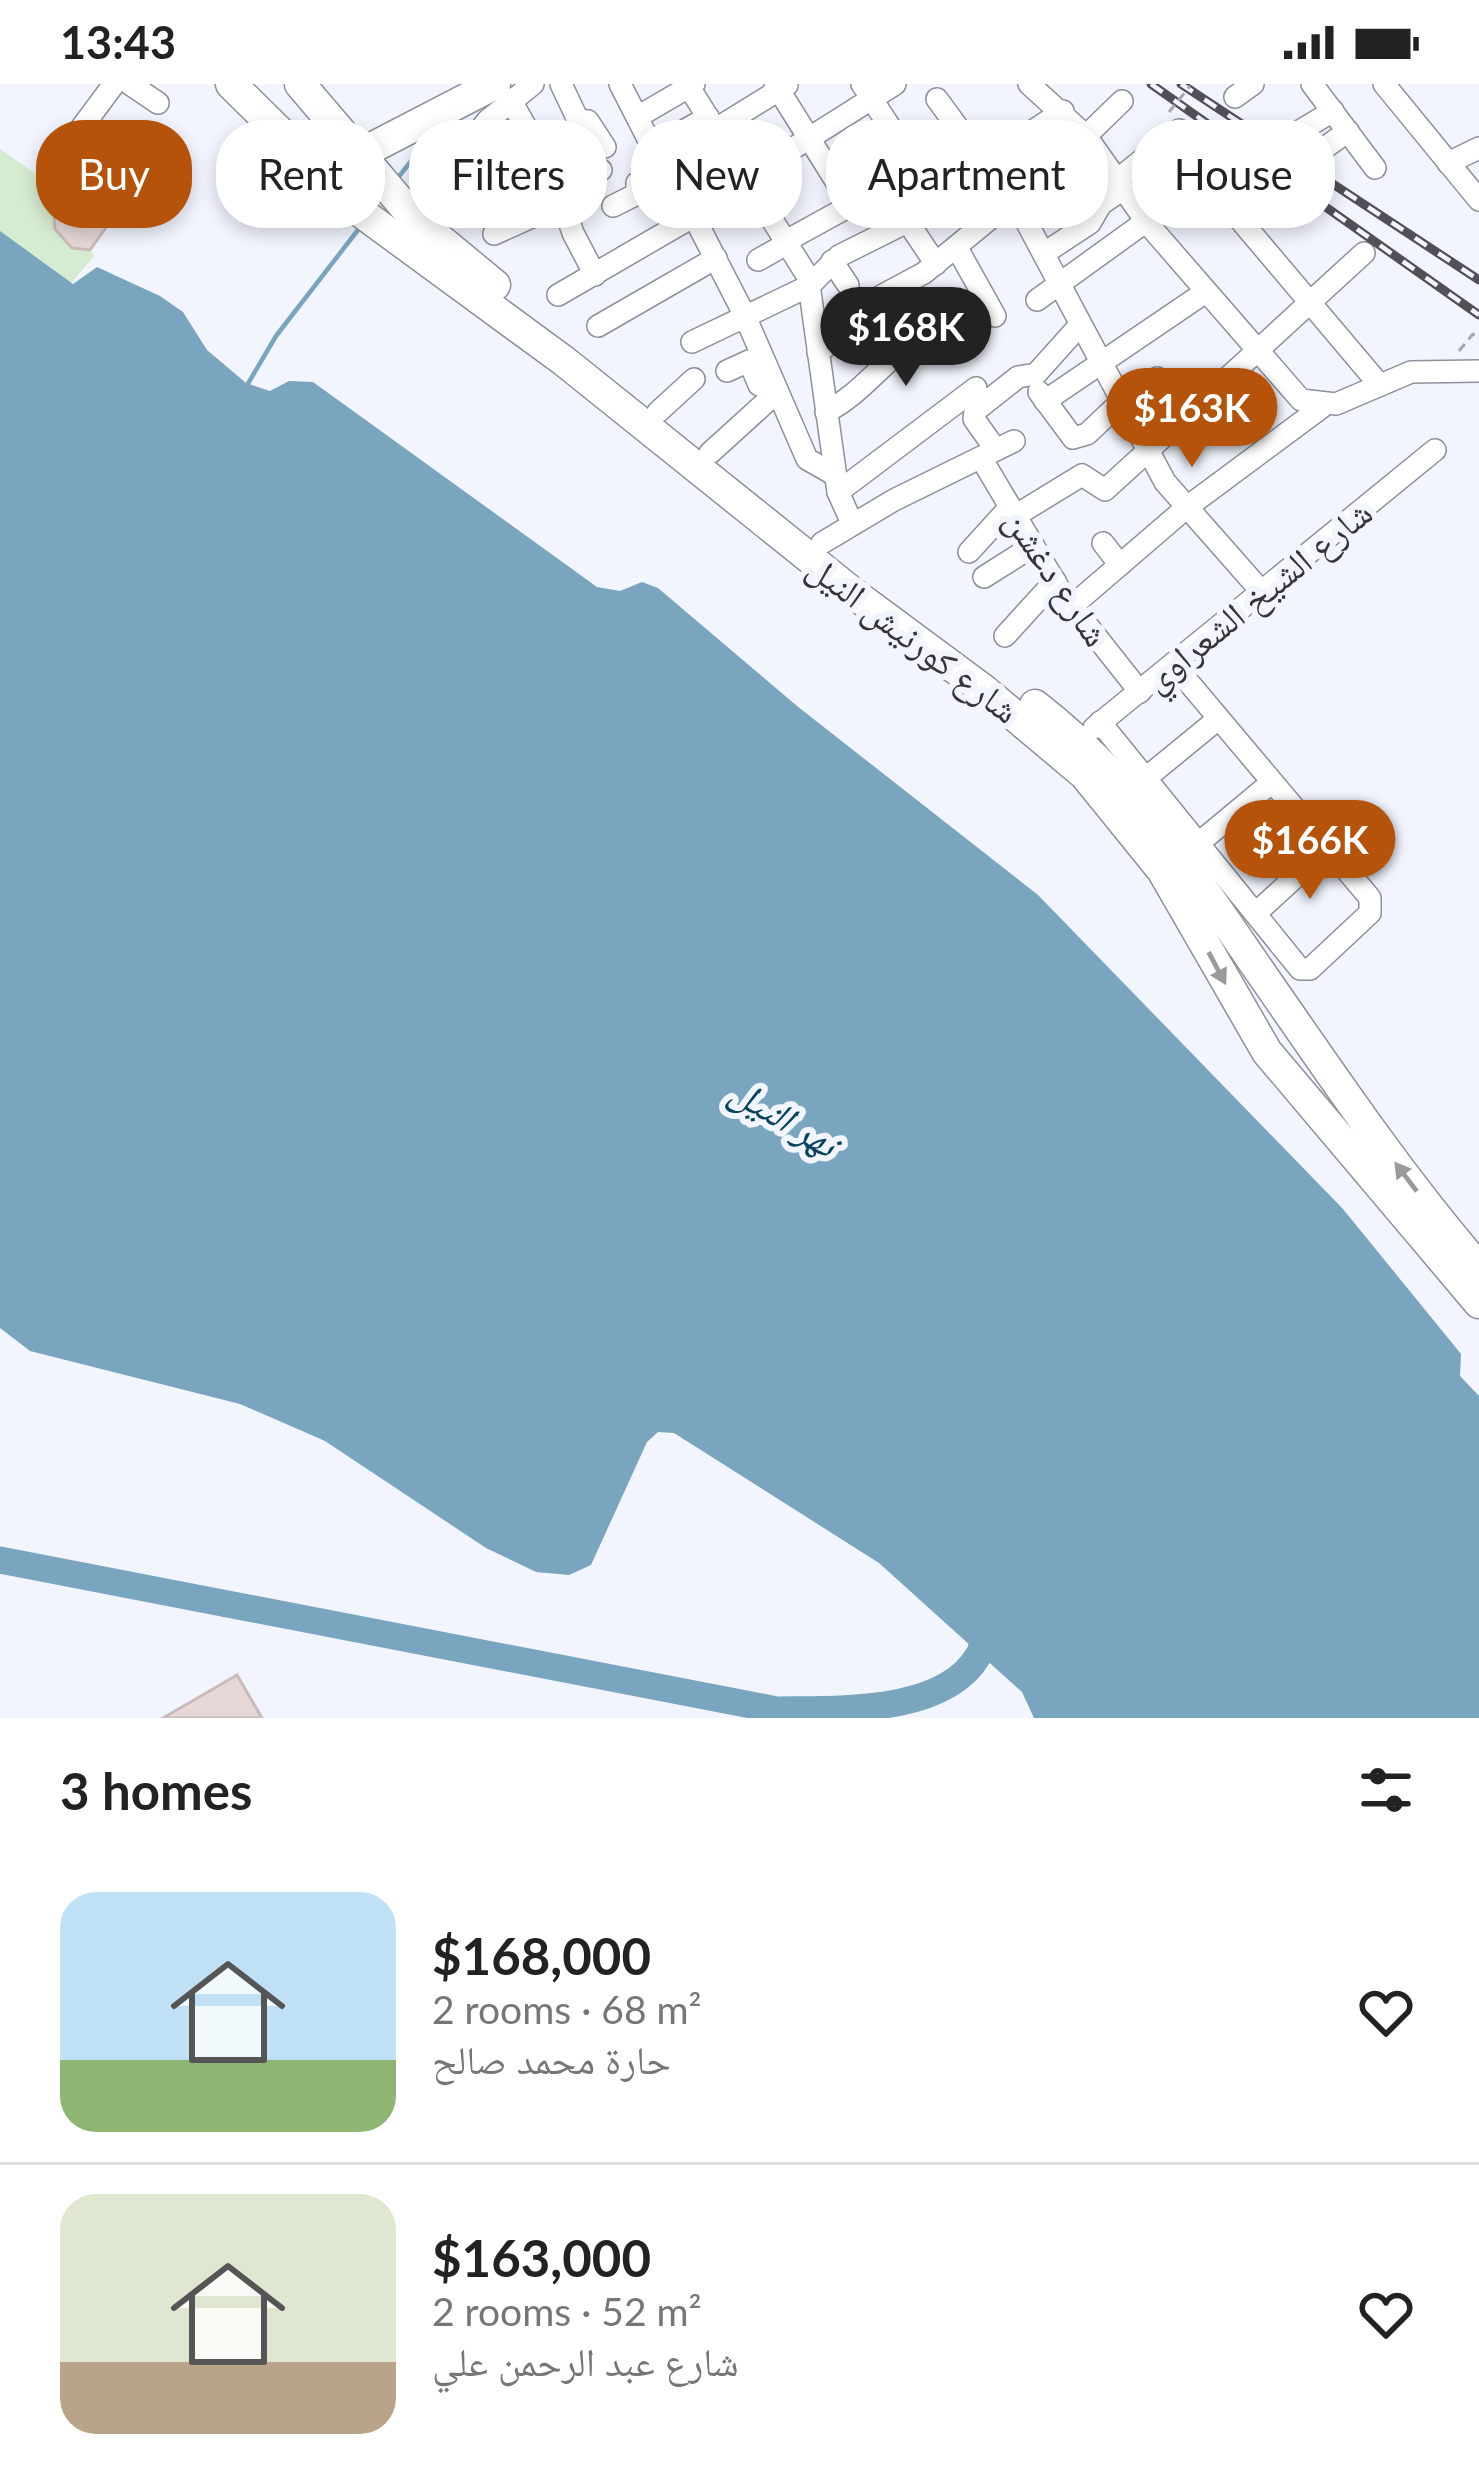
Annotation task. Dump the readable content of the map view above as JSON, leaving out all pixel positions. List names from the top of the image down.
{
  "streets": {
    "highway": ["شارع كورنيش النيل"],
    "street": ["شارع دغشن", "شارع الشيخ الشعراوي"]
  },
  "crossings": [
    ["شارع دغشن", "شارع الشيخ الشعراوي"],
    ["شارع الشيخ الشعراوي", "شارع كورنيش النيل"]
  ],
  "water": ["نهر النيل"],
  "page": {
    "status": "13:43",
    "chip": [
      "Buy",
      "Rent",
      "Filters",
      "New",
      "Apartment",
      "House"
    ],
    "price": ["$168K", "$163K", "$166K"],
    "heading": "3 homes",
    "list": [
      {
        "name": "$168,000",
        "note": "2 rooms · 68 m² · حارة محمد صالح"
      },
      {
        "name": "$163,000",
        "note": "2 rooms · 52 m² · شارع عبد الرحمن علي"
      }
    ]
  }
}
